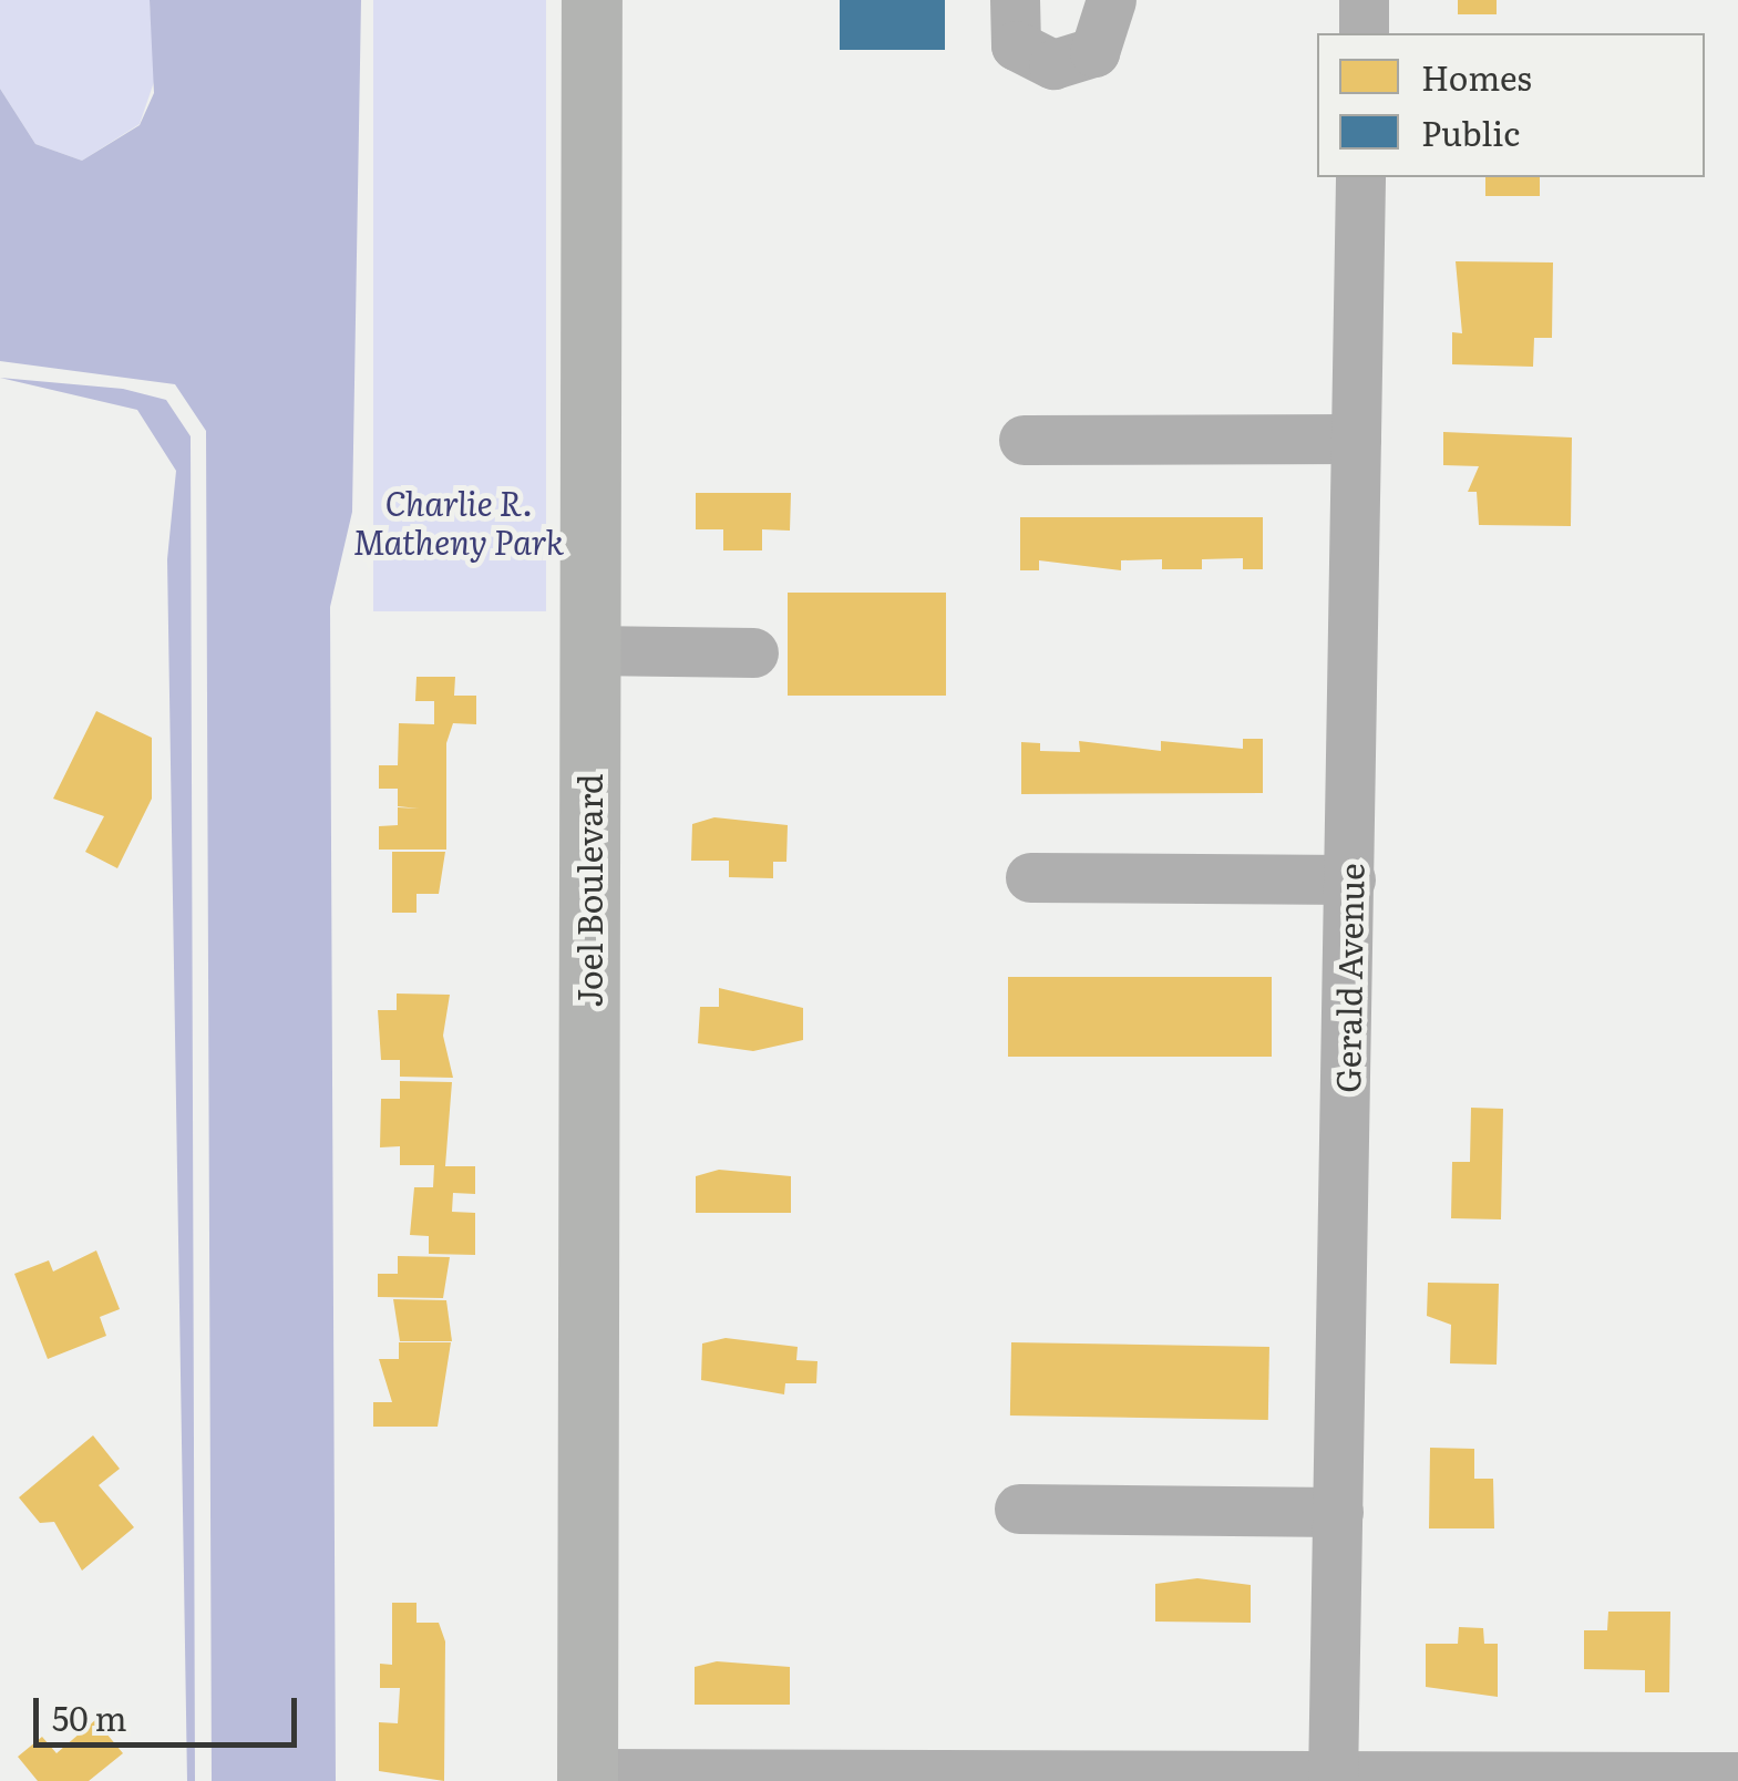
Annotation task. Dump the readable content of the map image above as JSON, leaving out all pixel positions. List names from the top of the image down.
{
  "streets": {
    "main road": ["Joel Boulevard"],
    "street": ["Gerald Avenue"]
  },
  "parks": ["Charlie R. Matheny Park"],
  "legend": ["Homes", "Public"],
  "scale_bar": "50 m"
}
